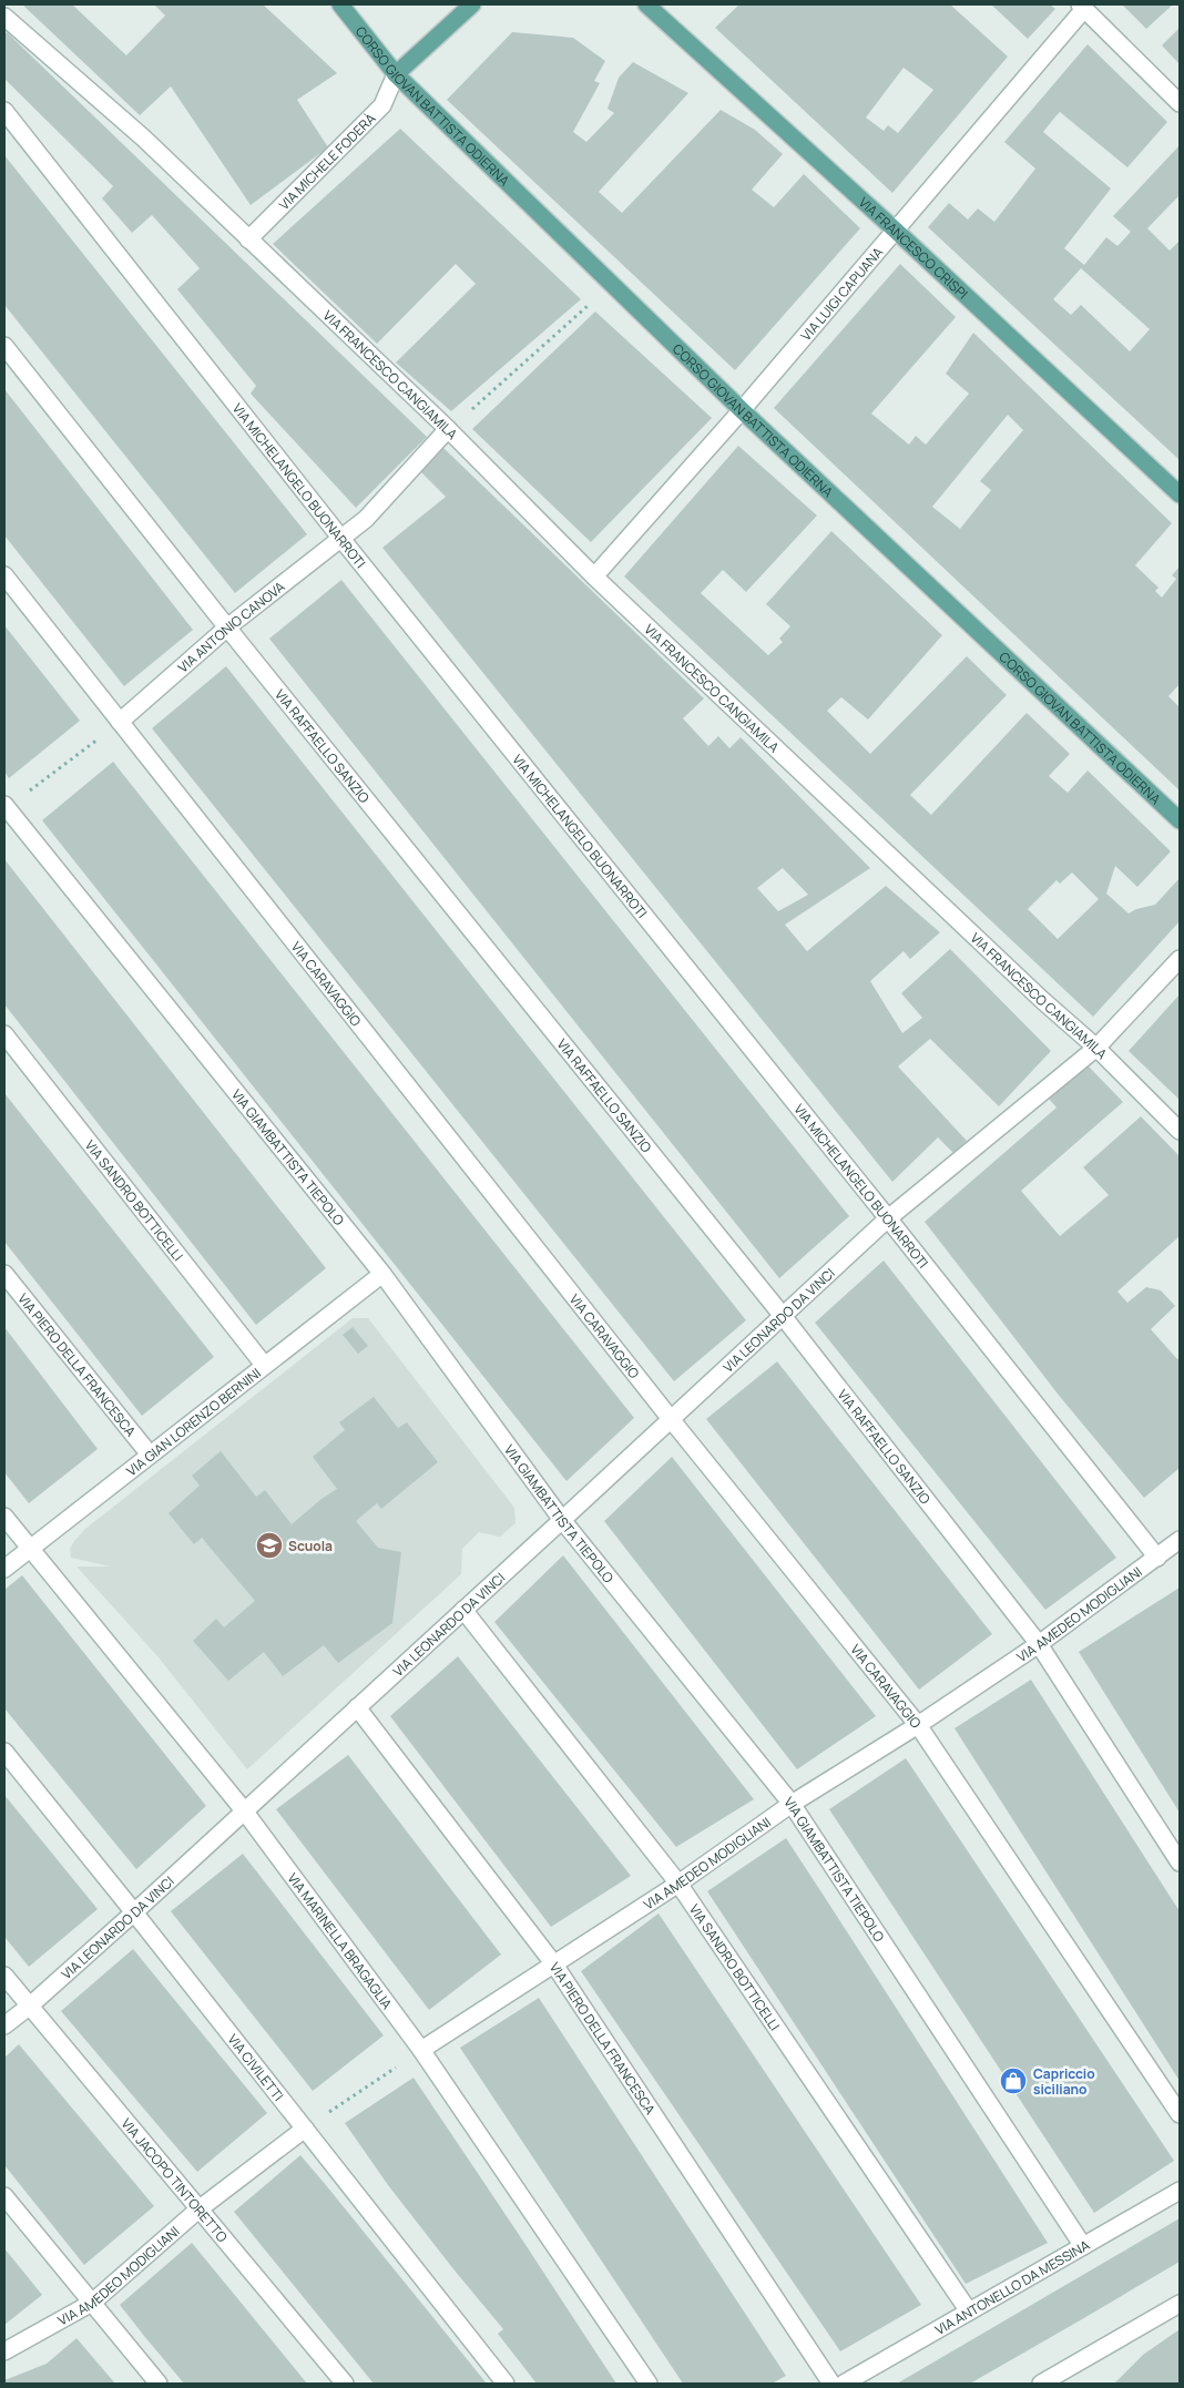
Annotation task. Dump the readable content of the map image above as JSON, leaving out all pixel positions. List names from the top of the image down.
{
  "streets": {
    "main road": ["CORSO GIOVAN BATTISTA ODIERNA", "VIA FRANCESCO CRISPI"],
    "street": [
      "VIA MICHELE FODERÀ",
      "VIA LUIGI CAPUANA",
      "VIA FRANCESCO CANGIAMILA",
      "VIA MICHELANGELO BUONARROTI",
      "VIA ANTONIO CANOVA",
      "VIA RAFFAELLO SANZIO",
      "VIA CARAVAGGIO",
      "VIA GIAMBATTISTA TIEPOLO",
      "VIA SANDRO BOTTICELLI",
      "VIA LEONARDO DA VINCI",
      "VIA PIERO DELLA FRANCESCA",
      "VIA GIAN LORENZO BERNINI",
      "VIA AMEDEO MODIGLIANI",
      "VIA MARINELLA BRAGAGLIA",
      "VIA CIVILETTI",
      "VIA JACOPO TINTORETTO",
      "VIA ANTONELLO DA MESSINA"
    ]
  },
  "crossings": [
    ["CORSO GIOVAN BATTISTA ODIERNA", "VIA MICHELE FODERÀ"],
    ["CORSO GIOVAN BATTISTA ODIERNA", "VIA LUIGI CAPUANA"],
    ["VIA MICHELE FODERÀ", "VIA FRANCESCO CANGIAMILA"],
    ["VIA FRANCESCO CRISPI", "VIA LUIGI CAPUANA"],
    ["VIA LUIGI CAPUANA", "VIA FRANCESCO CANGIAMILA"],
    ["VIA FRANCESCO CANGIAMILA", "VIA ANTONIO CANOVA"],
    ["VIA FRANCESCO CANGIAMILA", "VIA LEONARDO DA VINCI"],
    ["VIA MICHELANGELO BUONARROTI", "VIA ANTONIO CANOVA"],
    ["VIA MICHELANGELO BUONARROTI", "VIA LEONARDO DA VINCI"],
    ["VIA MICHELANGELO BUONARROTI", "VIA AMEDEO MODIGLIANI"],
    ["VIA ANTONIO CANOVA", "VIA RAFFAELLO SANZIO"],
    ["VIA ANTONIO CANOVA", "VIA CARAVAGGIO"],
    ["VIA RAFFAELLO SANZIO", "VIA LEONARDO DA VINCI"],
    ["VIA RAFFAELLO SANZIO", "VIA AMEDEO MODIGLIANI"],
    ["VIA CARAVAGGIO", "VIA LEONARDO DA VINCI"],
    ["VIA CARAVAGGIO", "VIA AMEDEO MODIGLIANI"],
    ["VIA GIAMBATTISTA TIEPOLO", "VIA LEONARDO DA VINCI"],
    ["VIA GIAMBATTISTA TIEPOLO", "VIA GIAN LORENZO BERNINI"],
    ["VIA GIAMBATTISTA TIEPOLO", "VIA AMEDEO MODIGLIANI"],
    ["VIA GIAMBATTISTA TIEPOLO", "VIA ANTONELLO DA MESSINA"],
    ["VIA SANDRO BOTTICELLI", "VIA LEONARDO DA VINCI"],
    ["VIA SANDRO BOTTICELLI", "VIA GIAN LORENZO BERNINI"],
    ["VIA SANDRO BOTTICELLI", "VIA AMEDEO MODIGLIANI"],
    ["VIA SANDRO BOTTICELLI", "VIA ANTONELLO DA MESSINA"],
    ["VIA LEONARDO DA VINCI", "VIA PIERO DELLA FRANCESCA"],
    ["VIA LEONARDO DA VINCI", "VIA MARINELLA BRAGAGLIA"],
    ["VIA LEONARDO DA VINCI", "VIA CIVILETTI"],
    ["VIA LEONARDO DA VINCI", "VIA JACOPO TINTORETTO"],
    ["VIA PIERO DELLA FRANCESCA", "VIA GIAN LORENZO BERNINI"],
    ["VIA PIERO DELLA FRANCESCA", "VIA AMEDEO MODIGLIANI"],
    ["VIA GIAN LORENZO BERNINI", "VIA MARINELLA BRAGAGLIA"],
    ["VIA AMEDEO MODIGLIANI", "VIA MARINELLA BRAGAGLIA"],
    ["VIA AMEDEO MODIGLIANI", "VIA CIVILETTI"],
    ["VIA AMEDEO MODIGLIANI", "VIA JACOPO TINTORETTO"]
  ],
  "places": {
    "school or university": ["Scuola"],
    "shop": ["Capriccio siciliano"]
  }
}
